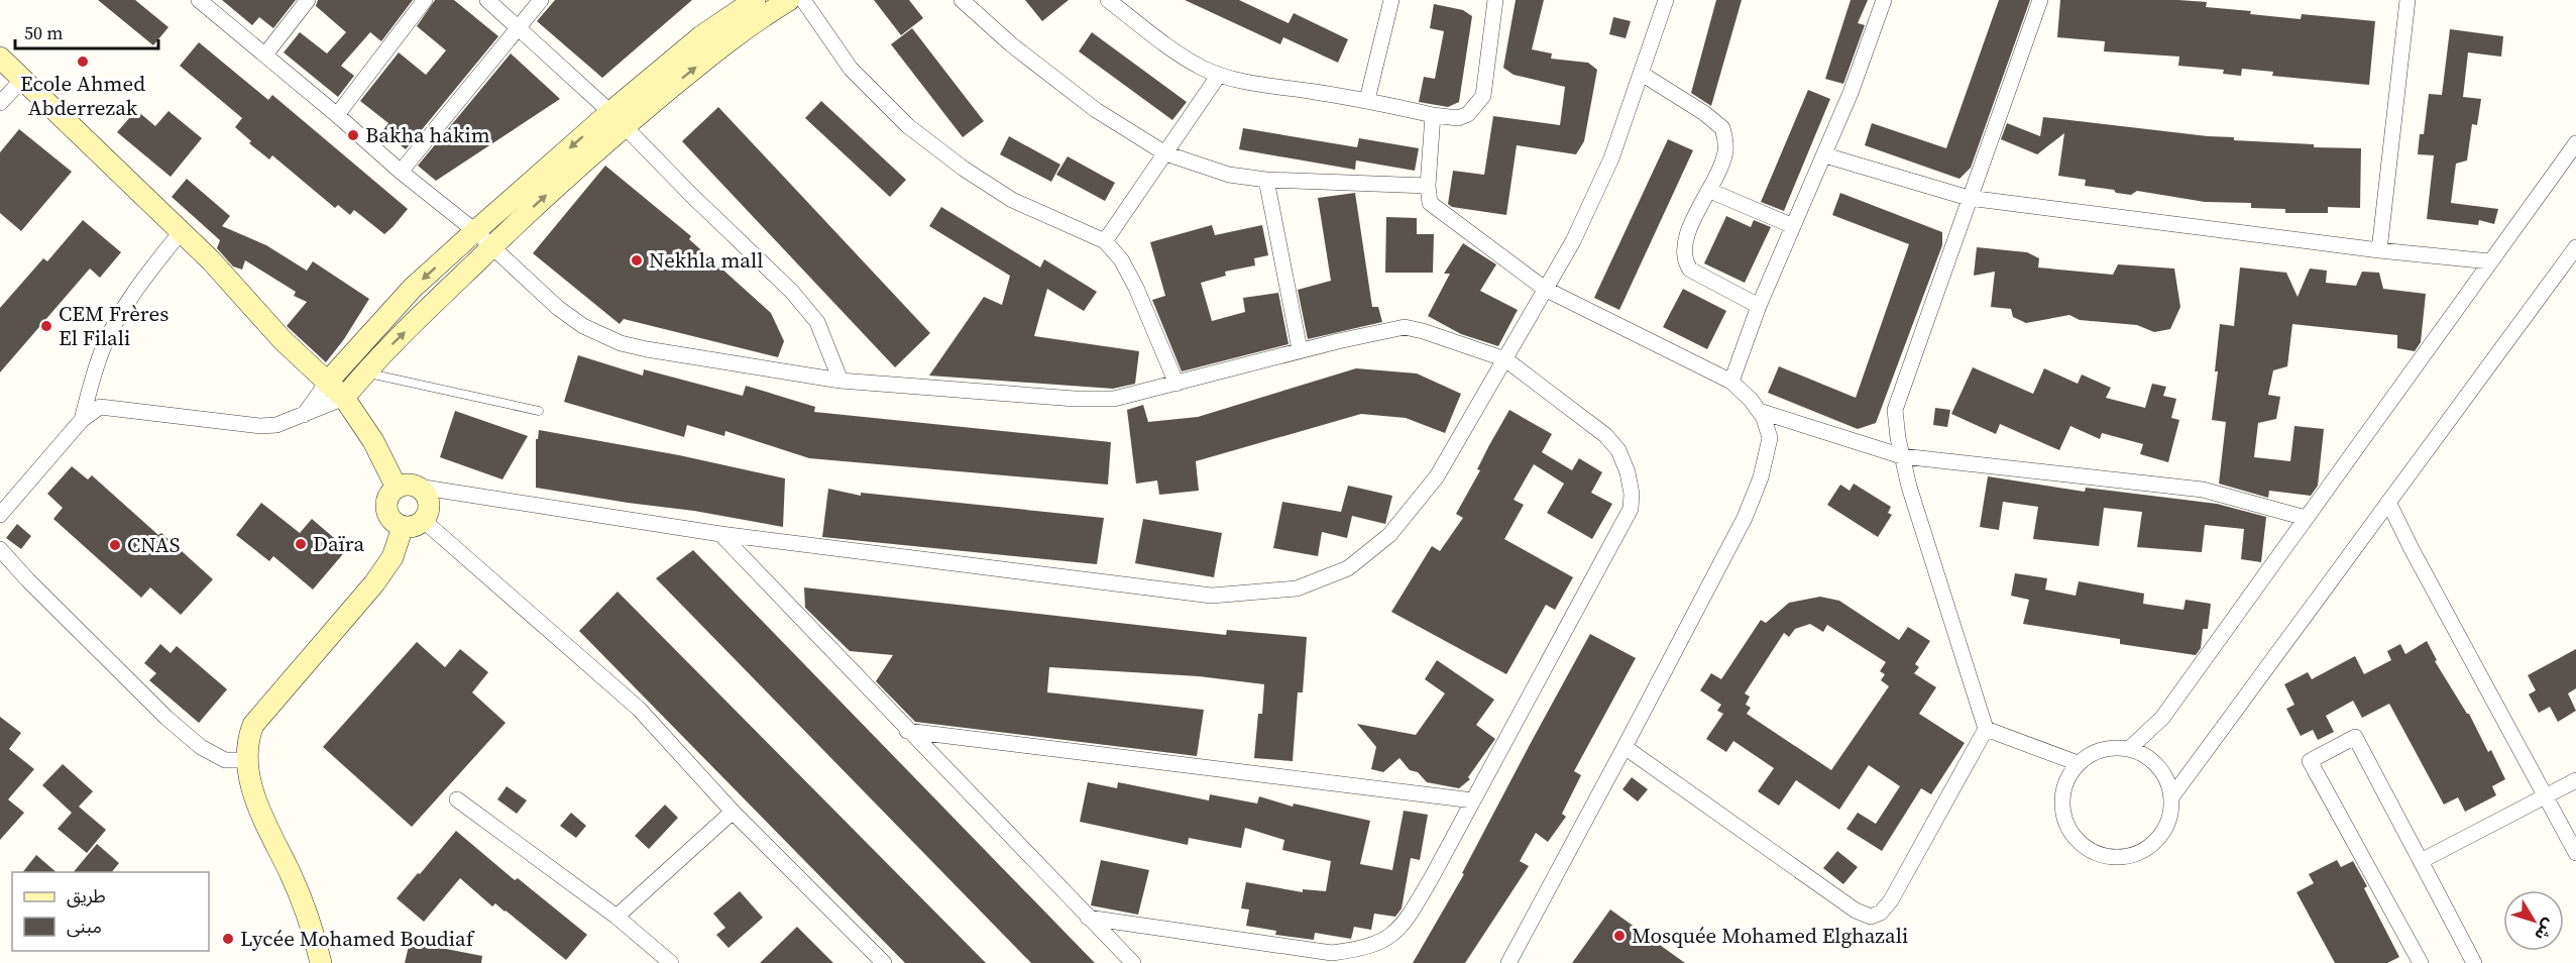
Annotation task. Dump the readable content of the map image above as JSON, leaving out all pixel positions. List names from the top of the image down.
{
  "places": [
    "Ecole Ahmed Abderrezak",
    "Bakha hakim",
    "Nekhla mall",
    "CEM Frères El Filali",
    "Daïra",
    "CNAS",
    "Mosquée Mohamed Elghazali",
    "Lycée Mohamed Boudiaf"
  ],
  "legend": ["طريق", "مبنى"],
  "scale_bar": "50 m",
  "north": "bottom right"
}
